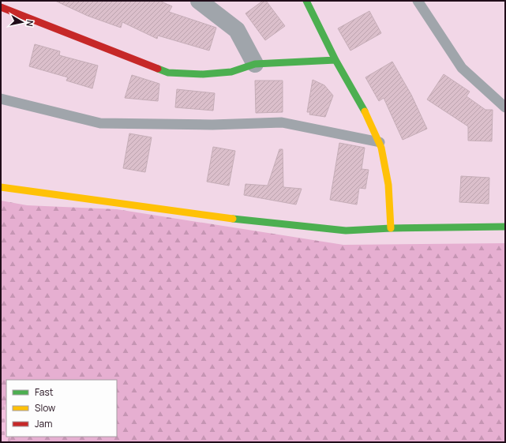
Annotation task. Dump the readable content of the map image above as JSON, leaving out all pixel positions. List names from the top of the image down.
{
  "legend": ["Fast", "Slow", "Jam"],
  "north": "right"
}
